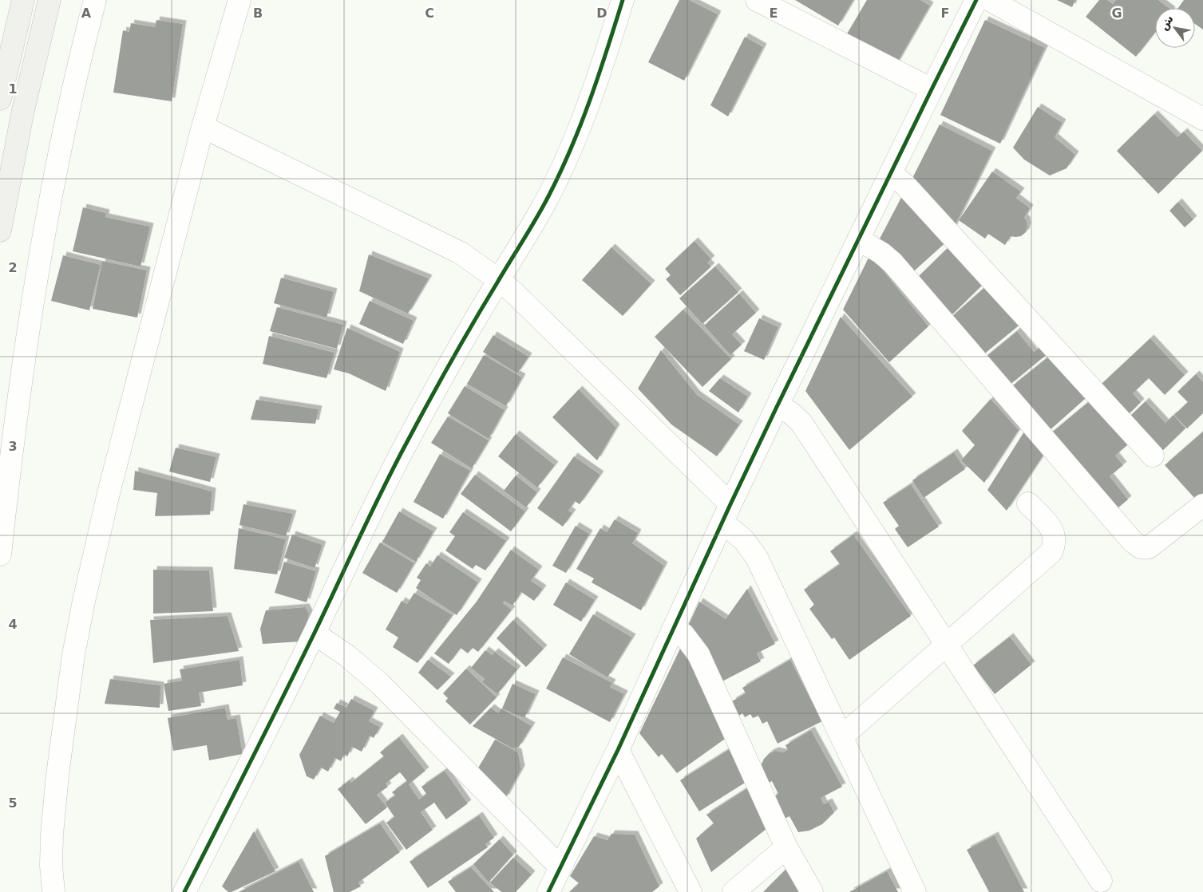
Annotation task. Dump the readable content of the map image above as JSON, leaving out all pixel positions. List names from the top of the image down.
{
  "north": "top left",
  "grid": {
    "columns": [
      "A",
      "B",
      "C",
      "D",
      "E",
      "F",
      "G"
    ],
    "rows": [
      "1",
      "2",
      "3",
      "4",
      "5"
    ]
  }
}
